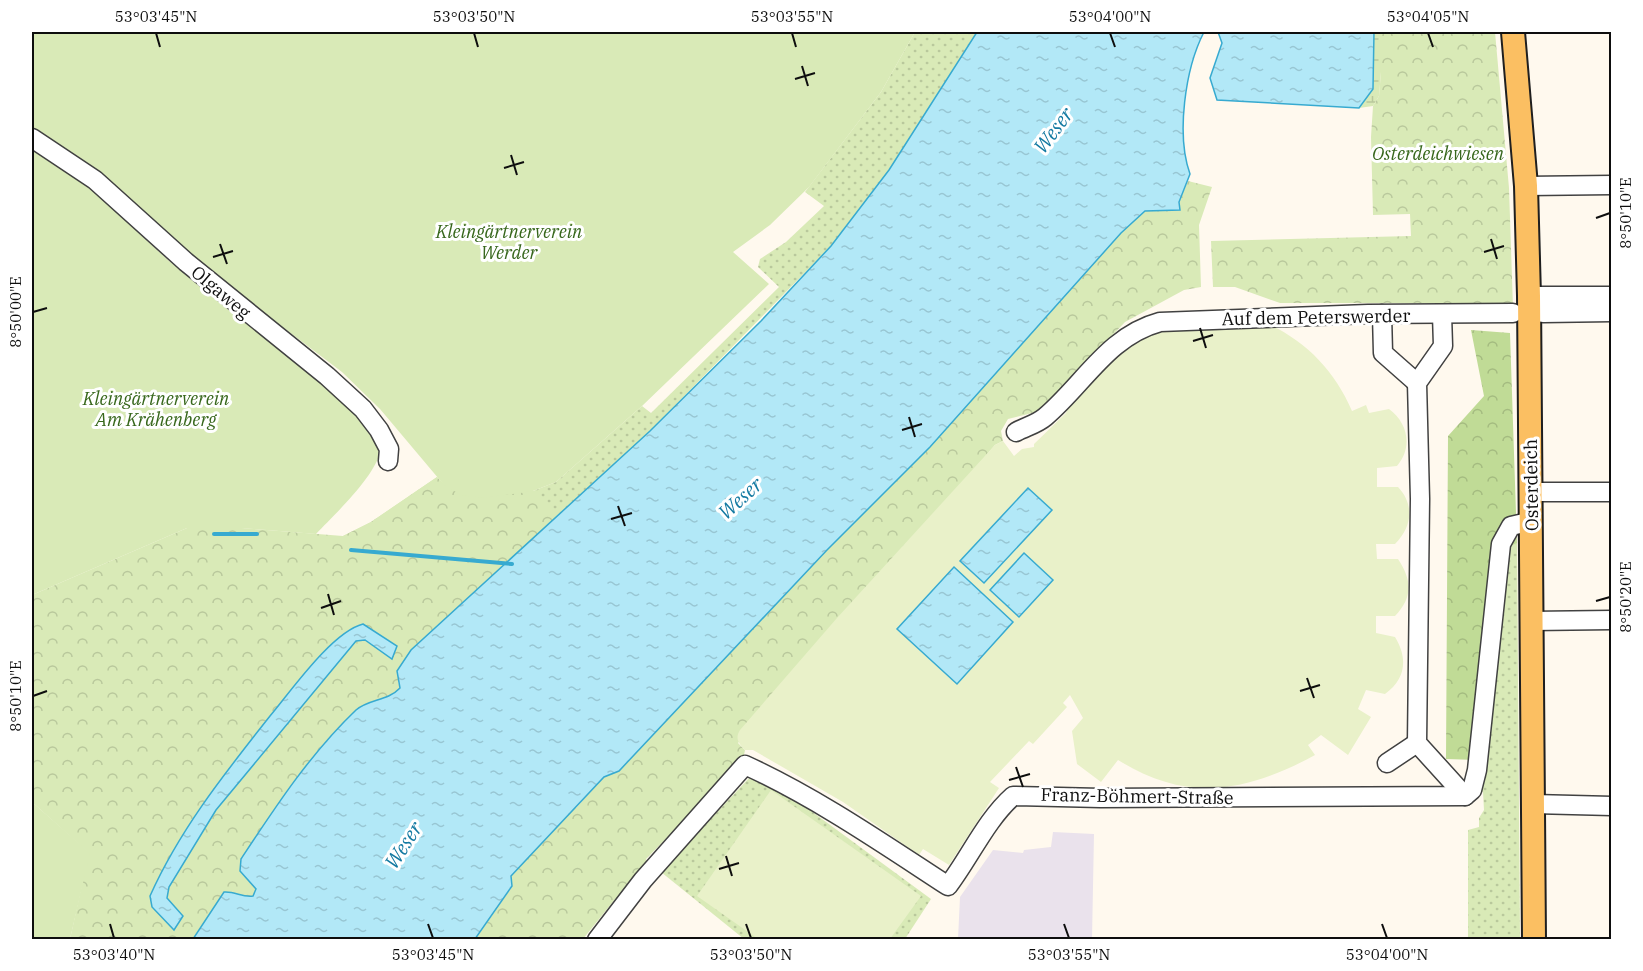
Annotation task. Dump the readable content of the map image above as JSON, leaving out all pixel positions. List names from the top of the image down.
{
  "streets": {
    "main road": ["Osterdeich"],
    "street": ["Olgaweg", "Auf dem Peterswerder", "Franz-Böhmert-Straße"]
  },
  "water": ["Weser"],
  "parks": ["Osterdeichwiesen", "Kleingärtnerverein Werder", "Kleingärtnerverein Am Krähenberg"],
  "coordinates": [
    "53°03'45\"N",
    "53°03'50\"N",
    "53°03'55\"N",
    "53°04'00\"N",
    "53°04'05\"N",
    "8°50'10\"E",
    "8°50'00\"E",
    "8°50'20\"E",
    "53°03'40\"N"
  ]
}
